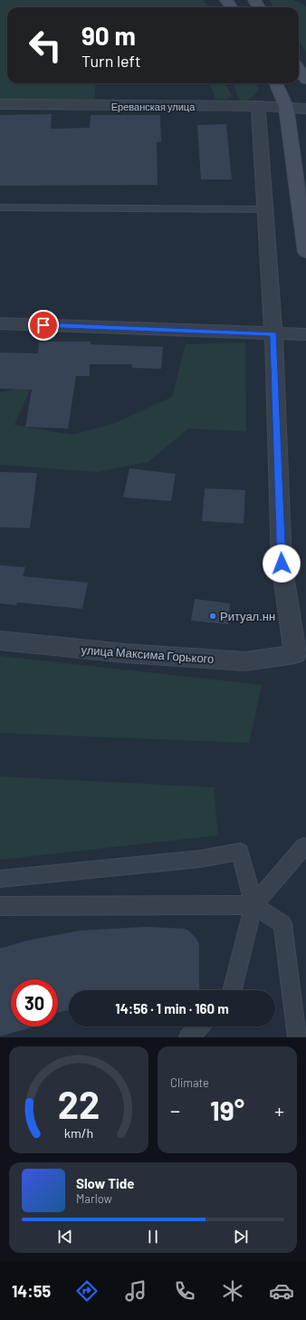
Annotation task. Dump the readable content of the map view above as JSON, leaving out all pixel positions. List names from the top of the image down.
{
  "streets": {
    "street": ["Ереванская улица", "улица Максима Горького"]
  },
  "places": ["Ритуал.нн"],
  "page": {
    "turn": ["90 m", "Turn left"],
    "limit": "30",
    "trip": "14:56 · 1 min · 160 m",
    "tile": "Climate",
    "heat": ["−", "19°", "+"],
    "song": ["Slow Tide", "Marlow"],
    "tabs": "14:55",
    "gauge": ["22", "km/h"]
  }
}
